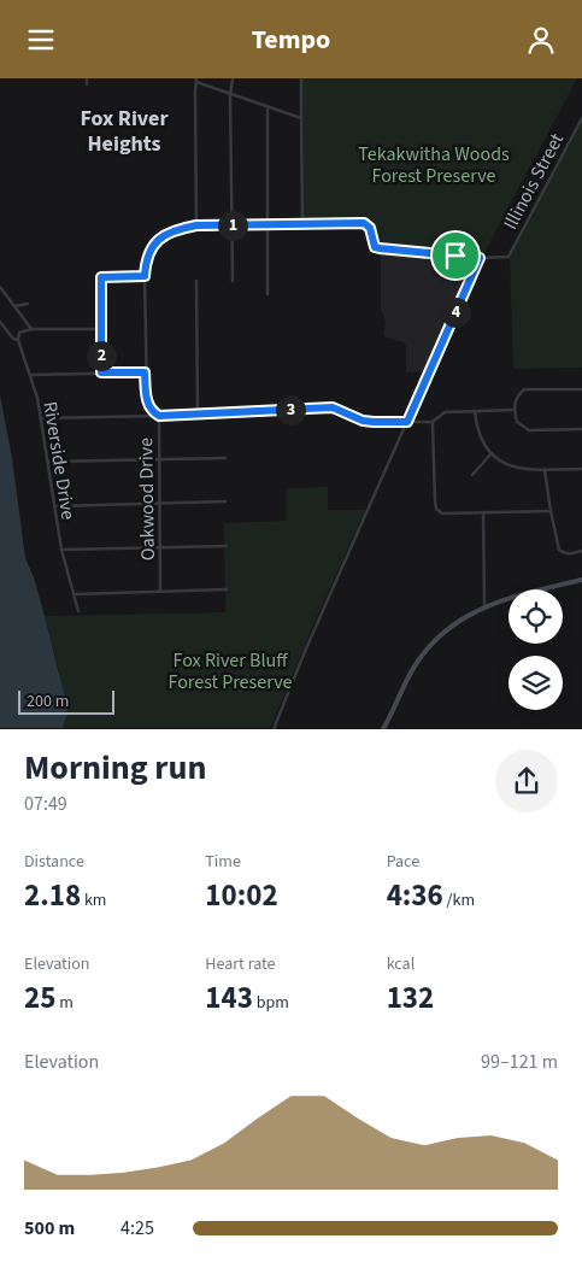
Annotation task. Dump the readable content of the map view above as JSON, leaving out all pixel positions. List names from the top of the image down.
{
  "streets": {
    "street": ["Illinois Street", "Riverside Drive", "Oakwood Drive"]
  },
  "crossings": [
    ["Illinois Street", "Oakwood Drive"]
  ],
  "districts": ["Fox River Heights"],
  "parks": ["Tekakwitha Woods Forest Preserve", "Fox River Bluff Forest Preserve"],
  "scale_bar": "200 m",
  "page": {
    "header": "Tempo",
    "pins": [
      "1",
      "4",
      "2",
      "3"
    ],
    "scale": "200 m",
    "heading": ["Morning run", "07:49"],
    "stats": [
      ["Distance", "2.18 km"],
      ["Time", "10:02"],
      ["Pace", "4:36 /km"],
      ["Elevation", "25 m"],
      ["Heart rate", "143 bpm"],
      ["kcal", "132"]
    ],
    "chart": ["Elevation", "99–121 m"],
    "list": [
      {
        "name": "500 m",
        "note": "4:25"
      }
    ]
  }
}
